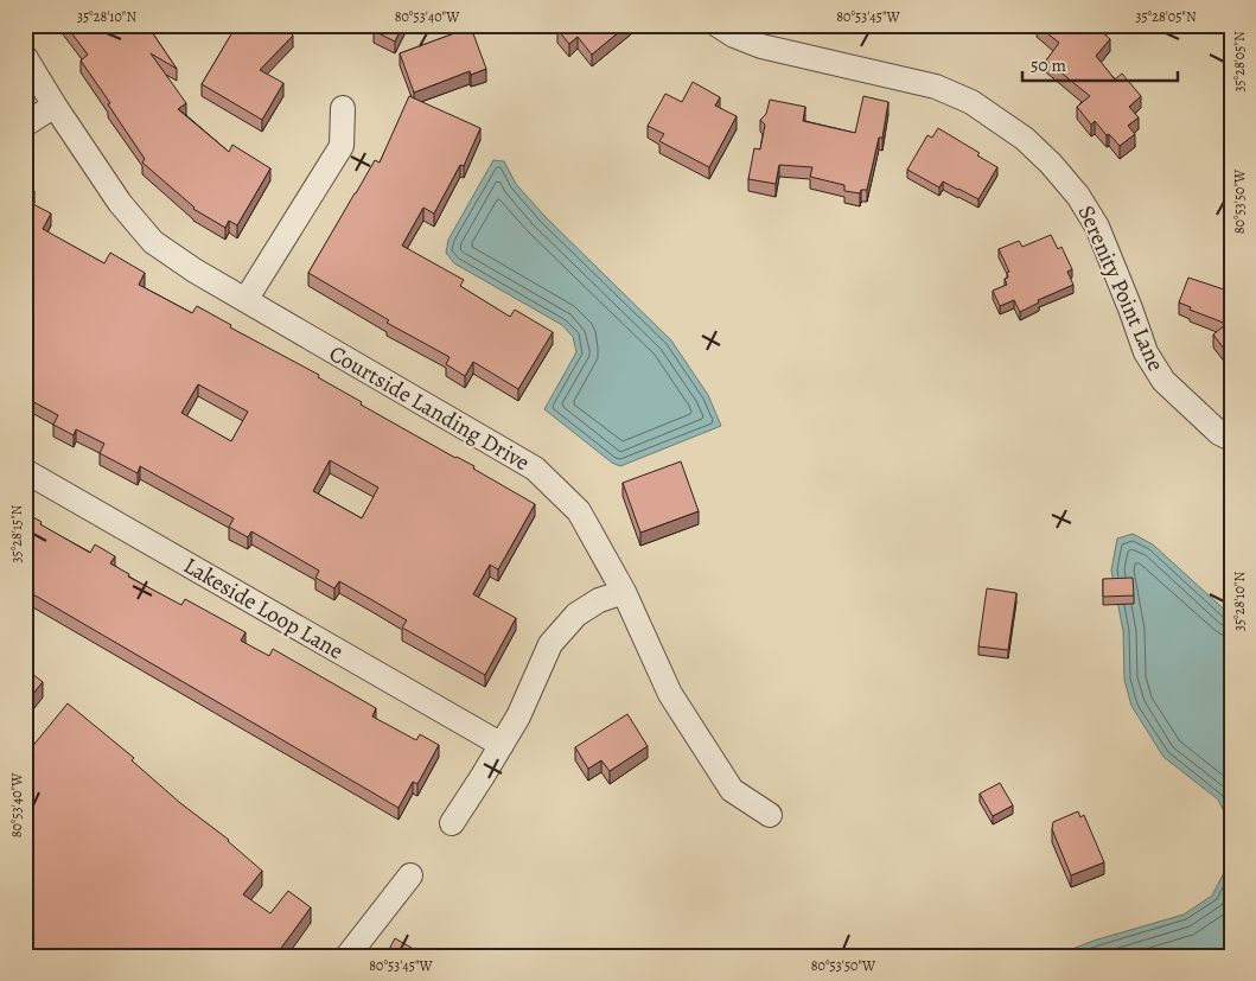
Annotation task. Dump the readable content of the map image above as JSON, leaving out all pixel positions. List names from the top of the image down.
{
  "streets": {
    "street": ["Serenity Point Lane", "Courtside Landing Drive", "Lakeside Loop Lane"]
  },
  "scale_bar": "50 m",
  "coordinates": [
    "35°28'10\"N",
    "80°53'40\"W",
    "80°53'45\"W",
    "35°28'05\"N",
    "80°53'50\"W",
    "35°28'15\"N"
  ]
}
